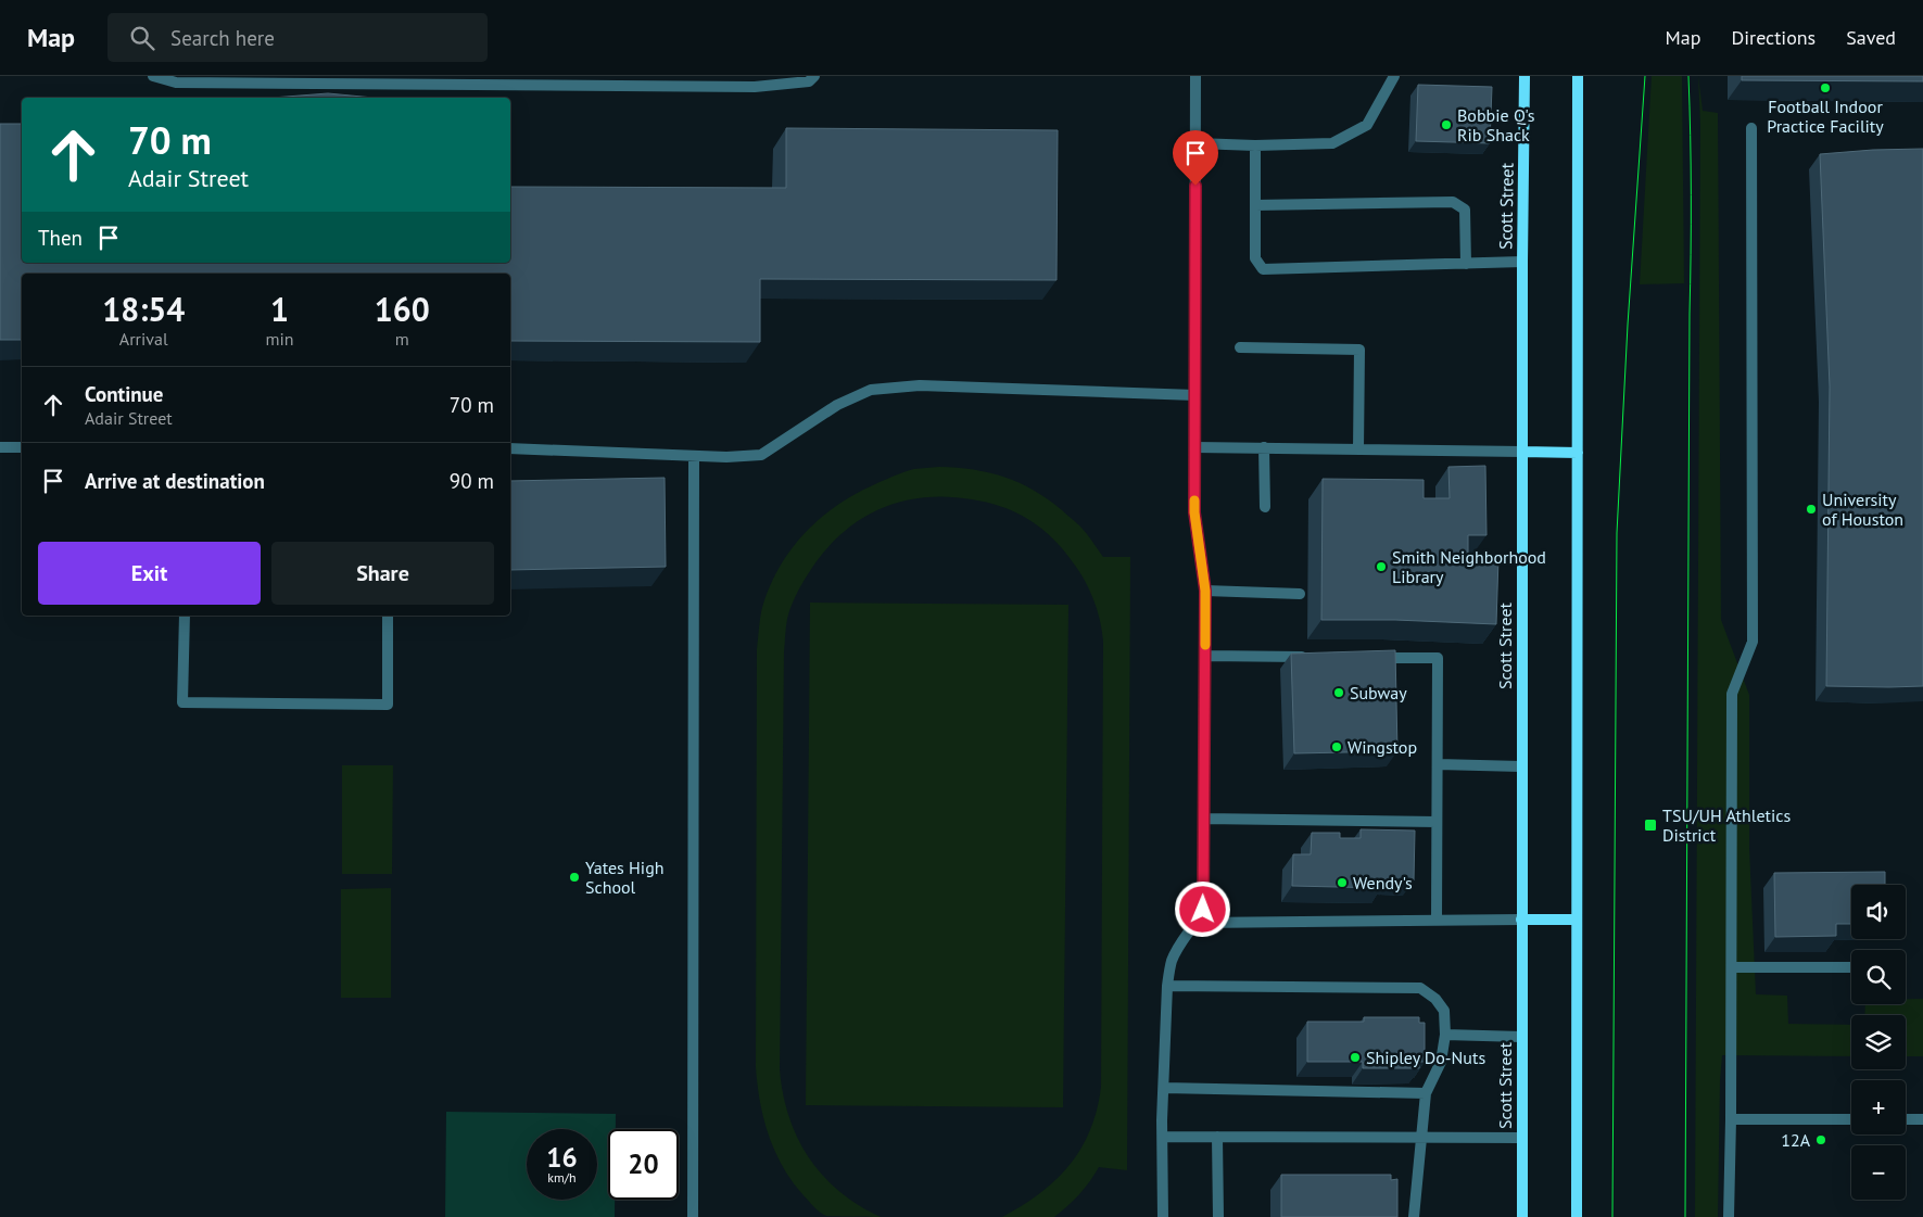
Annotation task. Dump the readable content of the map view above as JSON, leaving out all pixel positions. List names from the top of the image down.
{
  "streets": {
    "main road": ["Scott Street"]
  },
  "places": {
    "other": [
      "Football Indoor Practice Facility",
      "Bobbie Q's Rib Shack",
      "University of Houston",
      "Smith Neighborhood Library",
      "Subway",
      "Wingstop",
      "Yates High School",
      "Wendy's",
      "Shipley Do-Nuts",
      "12A"
    ],
    "transit": ["TSU/UH Athletics District"]
  },
  "page": {
    "header": "Map",
    "search": "Search here",
    "nav": ["Map", "Directions", "Saved"],
    "turn": ["70 m", "Adair Street"],
    "then": "Then",
    "eta": [
      "18:54",
      "Arrival",
      "1",
      "min",
      "160",
      "m"
    ],
    "list": [
      {
        "name": "Continue",
        "note": "Adair Street",
        "value": "70 m"
      },
      {
        "name": "Arrive at destination",
        "value": "90 m"
      }
    ],
    "buttons": ["Exit", "Share"],
    "map_buttons": ["+", "−"],
    "speed": "16 km/h",
    "limit": "20"
  }
}
